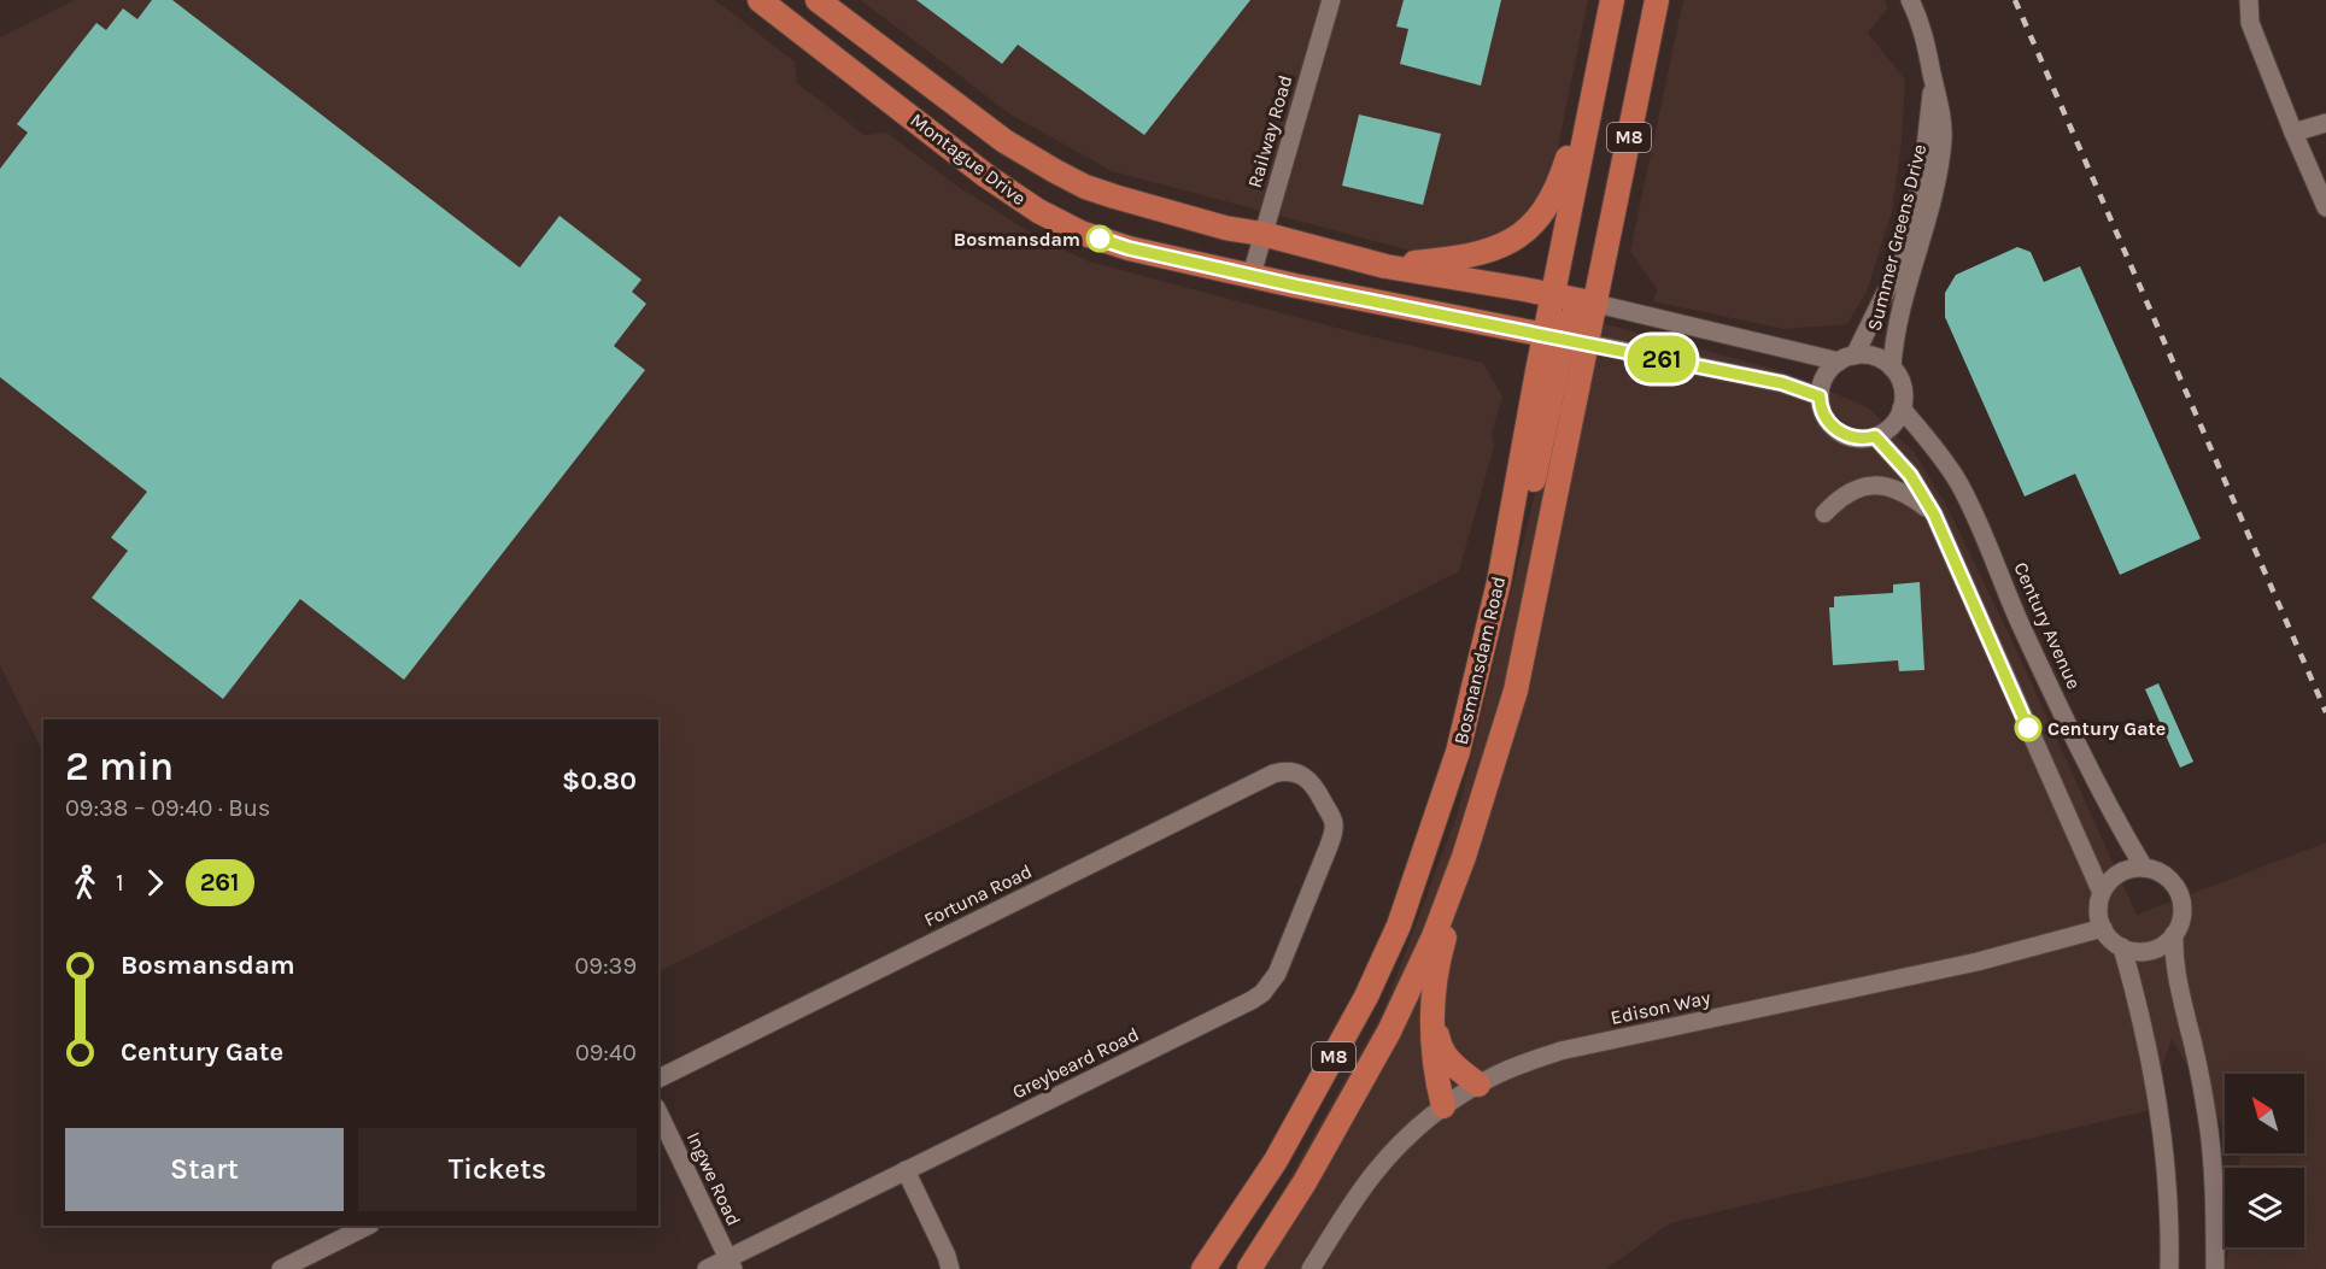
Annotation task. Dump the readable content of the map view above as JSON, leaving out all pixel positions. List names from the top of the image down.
{
  "streets": {
    "main road": ["M8", "Montague Drive", "Bosmansdam Road"],
    "street": [
      "Railway Road",
      "Summer Greens Drive",
      "Century Avenue",
      "Fortuna Road",
      "Edison Way",
      "Greybeard Road",
      "Ingwe Road"
    ]
  },
  "crossings": [
    ["Railway Road", "Montague Drive"],
    ["M8", "Montague Drive"],
    ["M8", "Bosmansdam Road"],
    ["Montague Drive", "Bosmansdam Road"],
    ["Summer Greens Drive", "Century Avenue"],
    ["Century Avenue", "Edison Way"],
    ["Fortuna Road", "Greybeard Road"],
    ["Greybeard Road", "Ingwe Road"]
  ],
  "places": ["Bosmansdam", "Century Gate"],
  "lines": ["bus line 261"],
  "north": "top left",
  "page": {
    "on_map": "261",
    "heading": ["2 min", "09:38 – 09:40 · Bus", "$0.80"],
    "legs": ["1", "261"],
    "list": [
      {
        "name": "Bosmansdam",
        "value": "09:39"
      },
      {
        "name": "Century Gate",
        "value": "09:40"
      }
    ],
    "buttons": ["Start", "Tickets"]
  }
}
